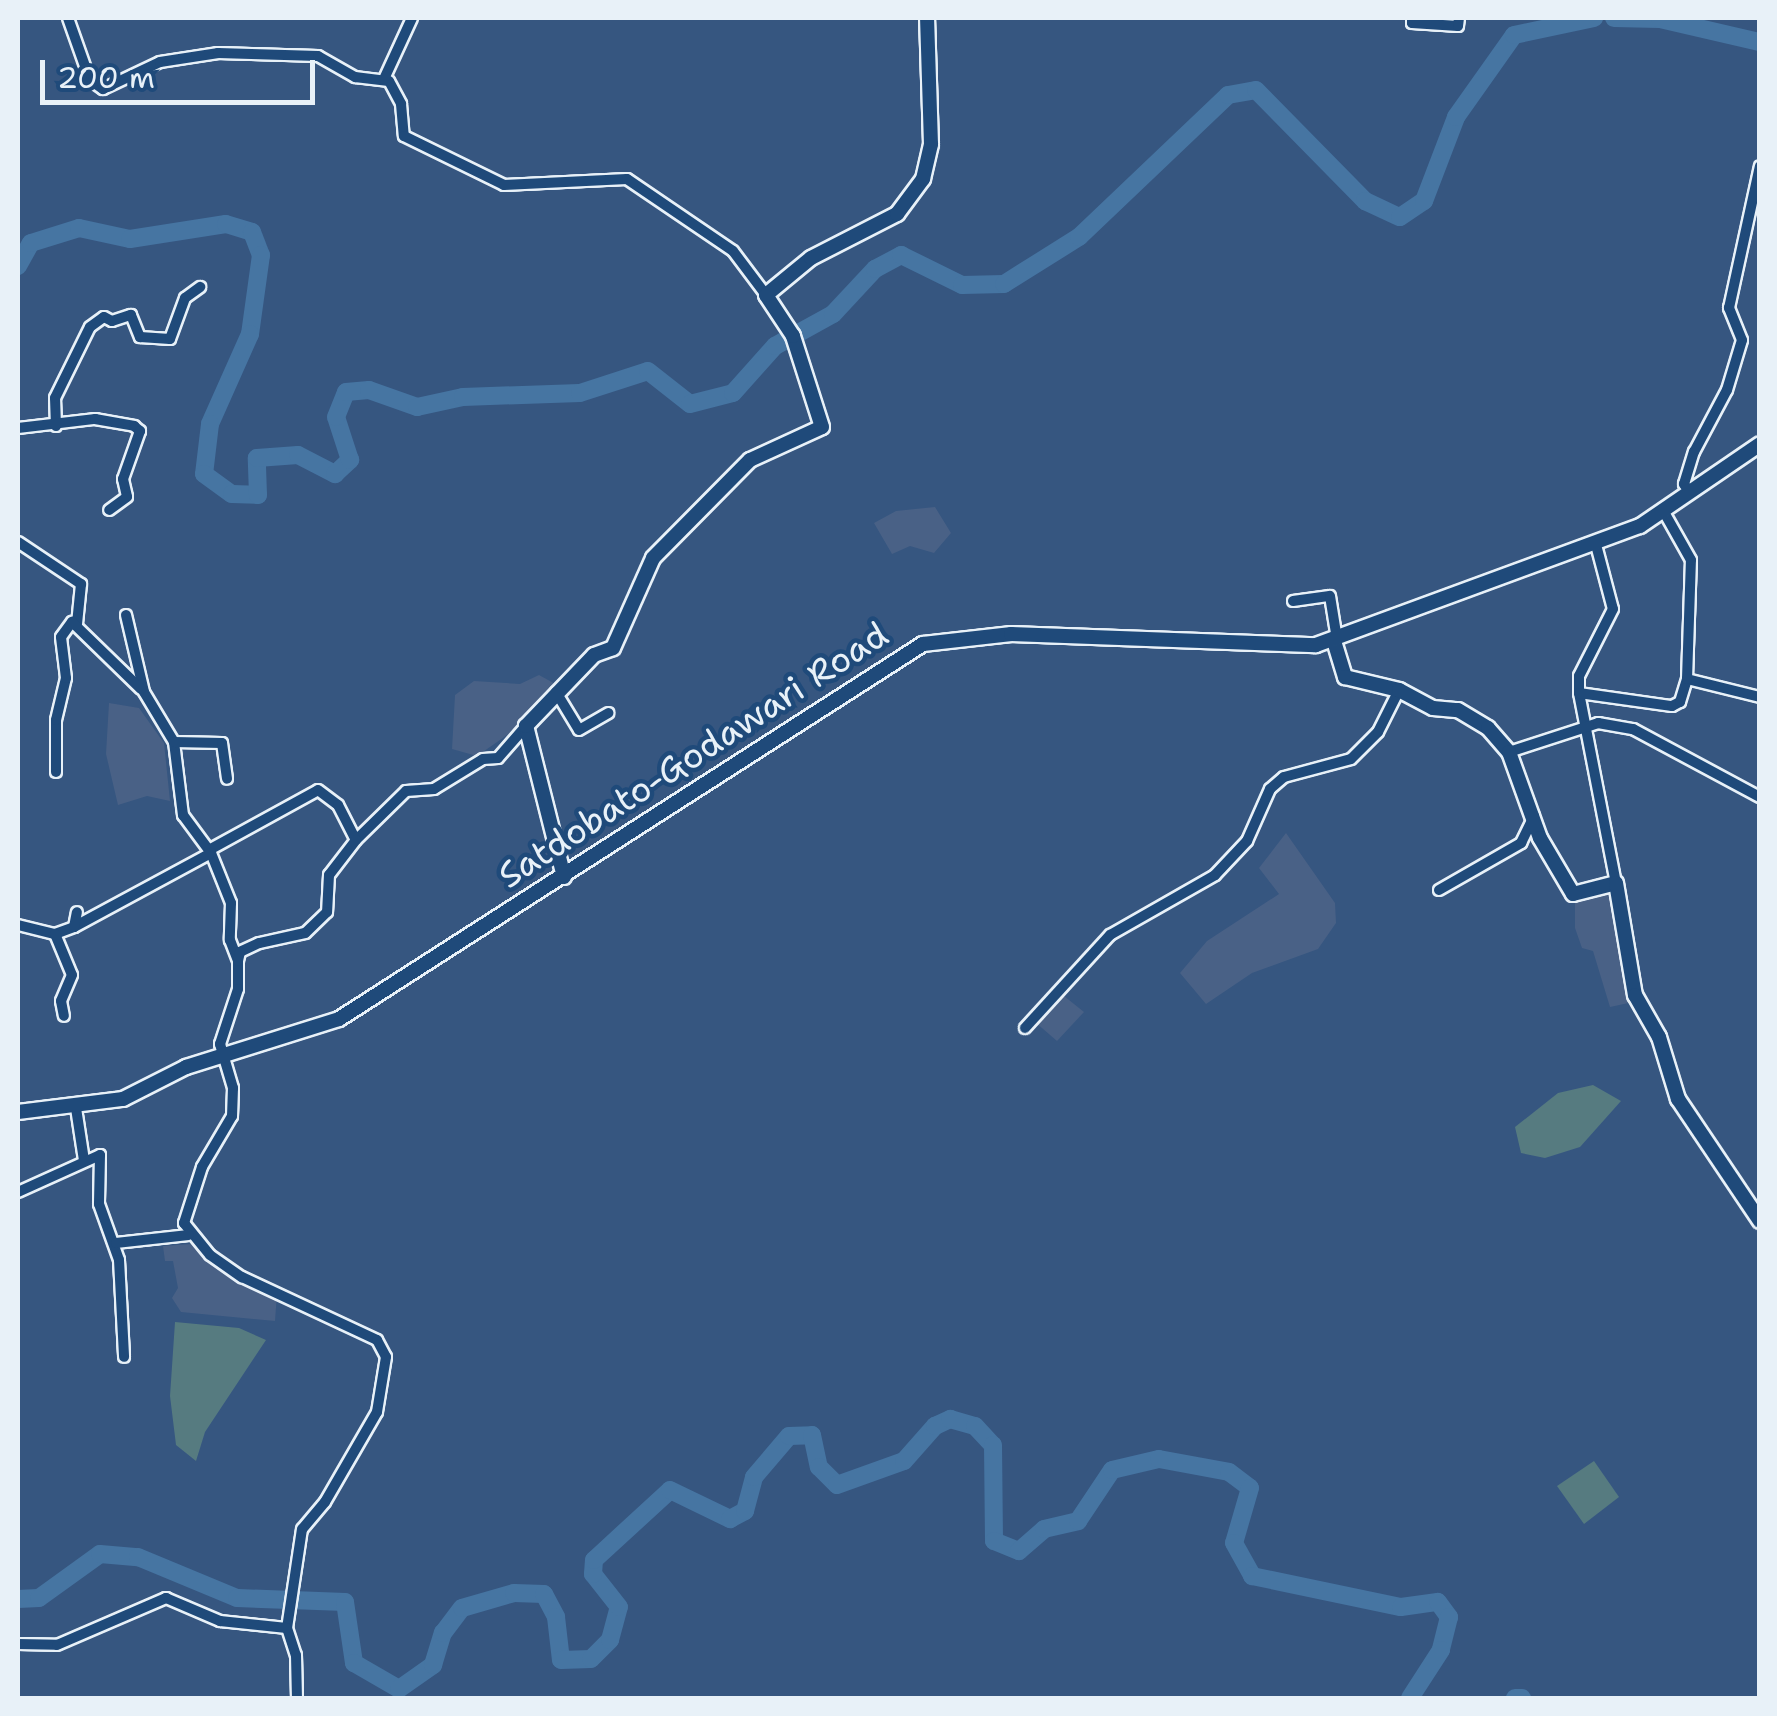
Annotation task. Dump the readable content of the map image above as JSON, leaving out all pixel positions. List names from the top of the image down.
{
  "streets": {
    "street": ["Satdobato-Godawari Road"]
  },
  "scale_bar": "200 m"
}
